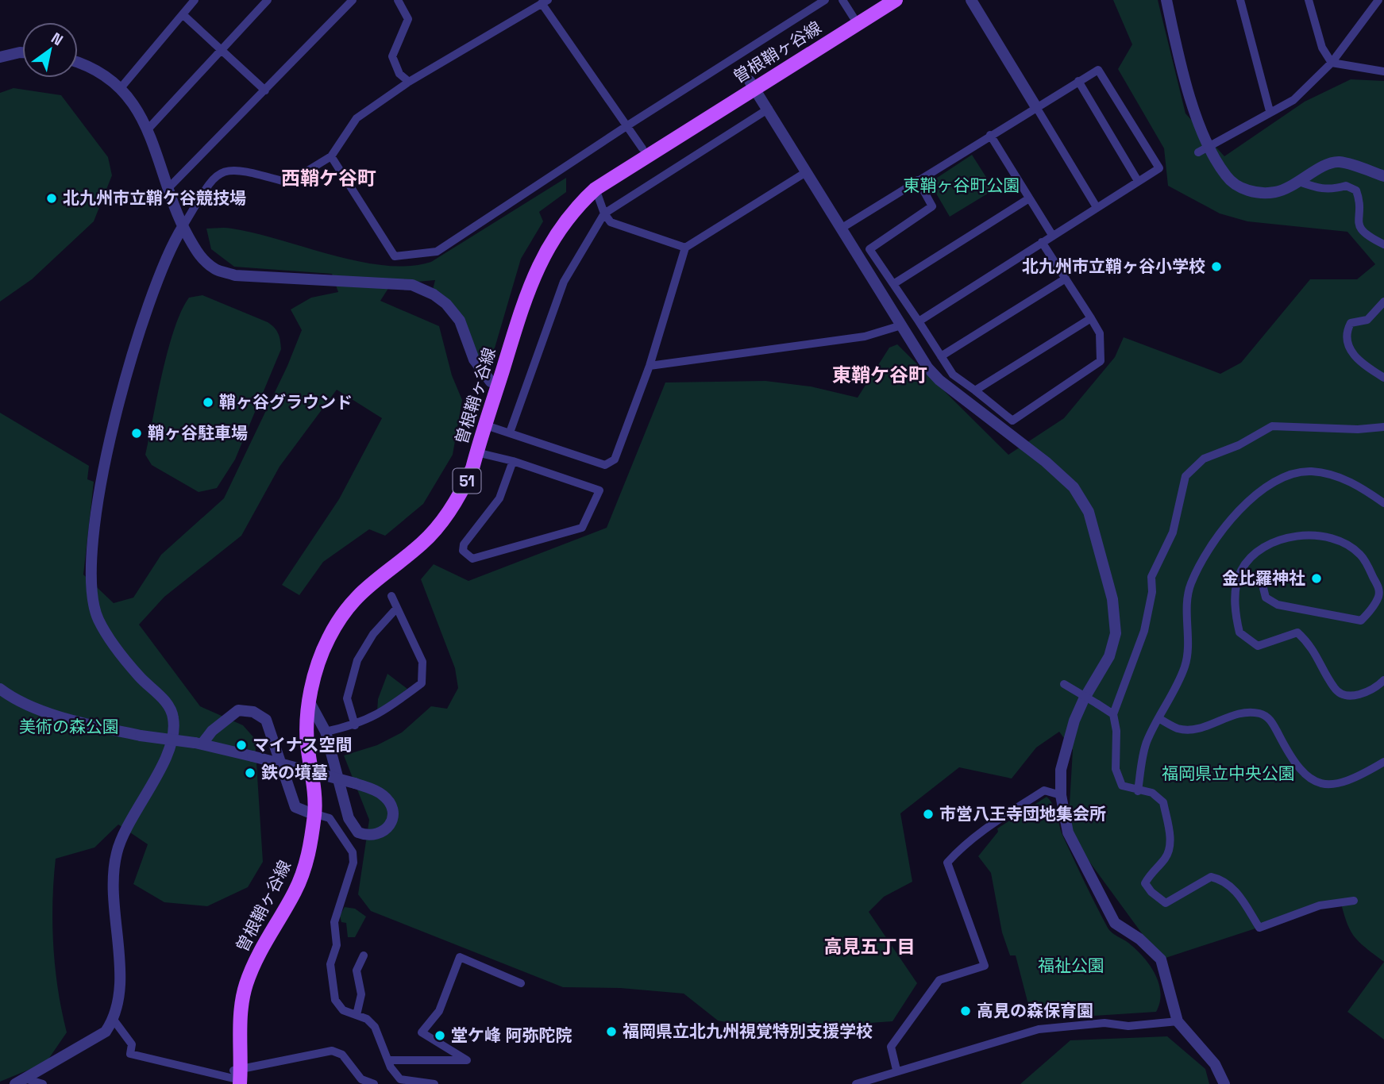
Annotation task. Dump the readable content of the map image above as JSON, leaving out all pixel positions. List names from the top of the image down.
{
  "streets": {
    "main road": ["曽根鞘ヶ谷線", "51"]
  },
  "districts": ["西鞘ケ谷町", "東鞘ケ谷町", "高見五丁目"],
  "parks": [
    "東鞘ヶ谷町公園",
    "美術の森公園",
    "福岡県立中央公園",
    "福祉公園"
  ],
  "places": [
    "北九州市立鞘ケ谷競技場",
    "北九州市立鞘ヶ谷小学校",
    "鞘ヶ谷グラウンド",
    "鞘ヶ谷駐車場",
    "金比羅神社",
    "マイナス空間",
    "鉄の墳墓",
    "市営八王寺団地集会所",
    "高見の森保育園",
    "福岡県立北九州視覚特別支援学校",
    "堂ケ峰 阿弥陀院"
  ],
  "north": "top right"
}
